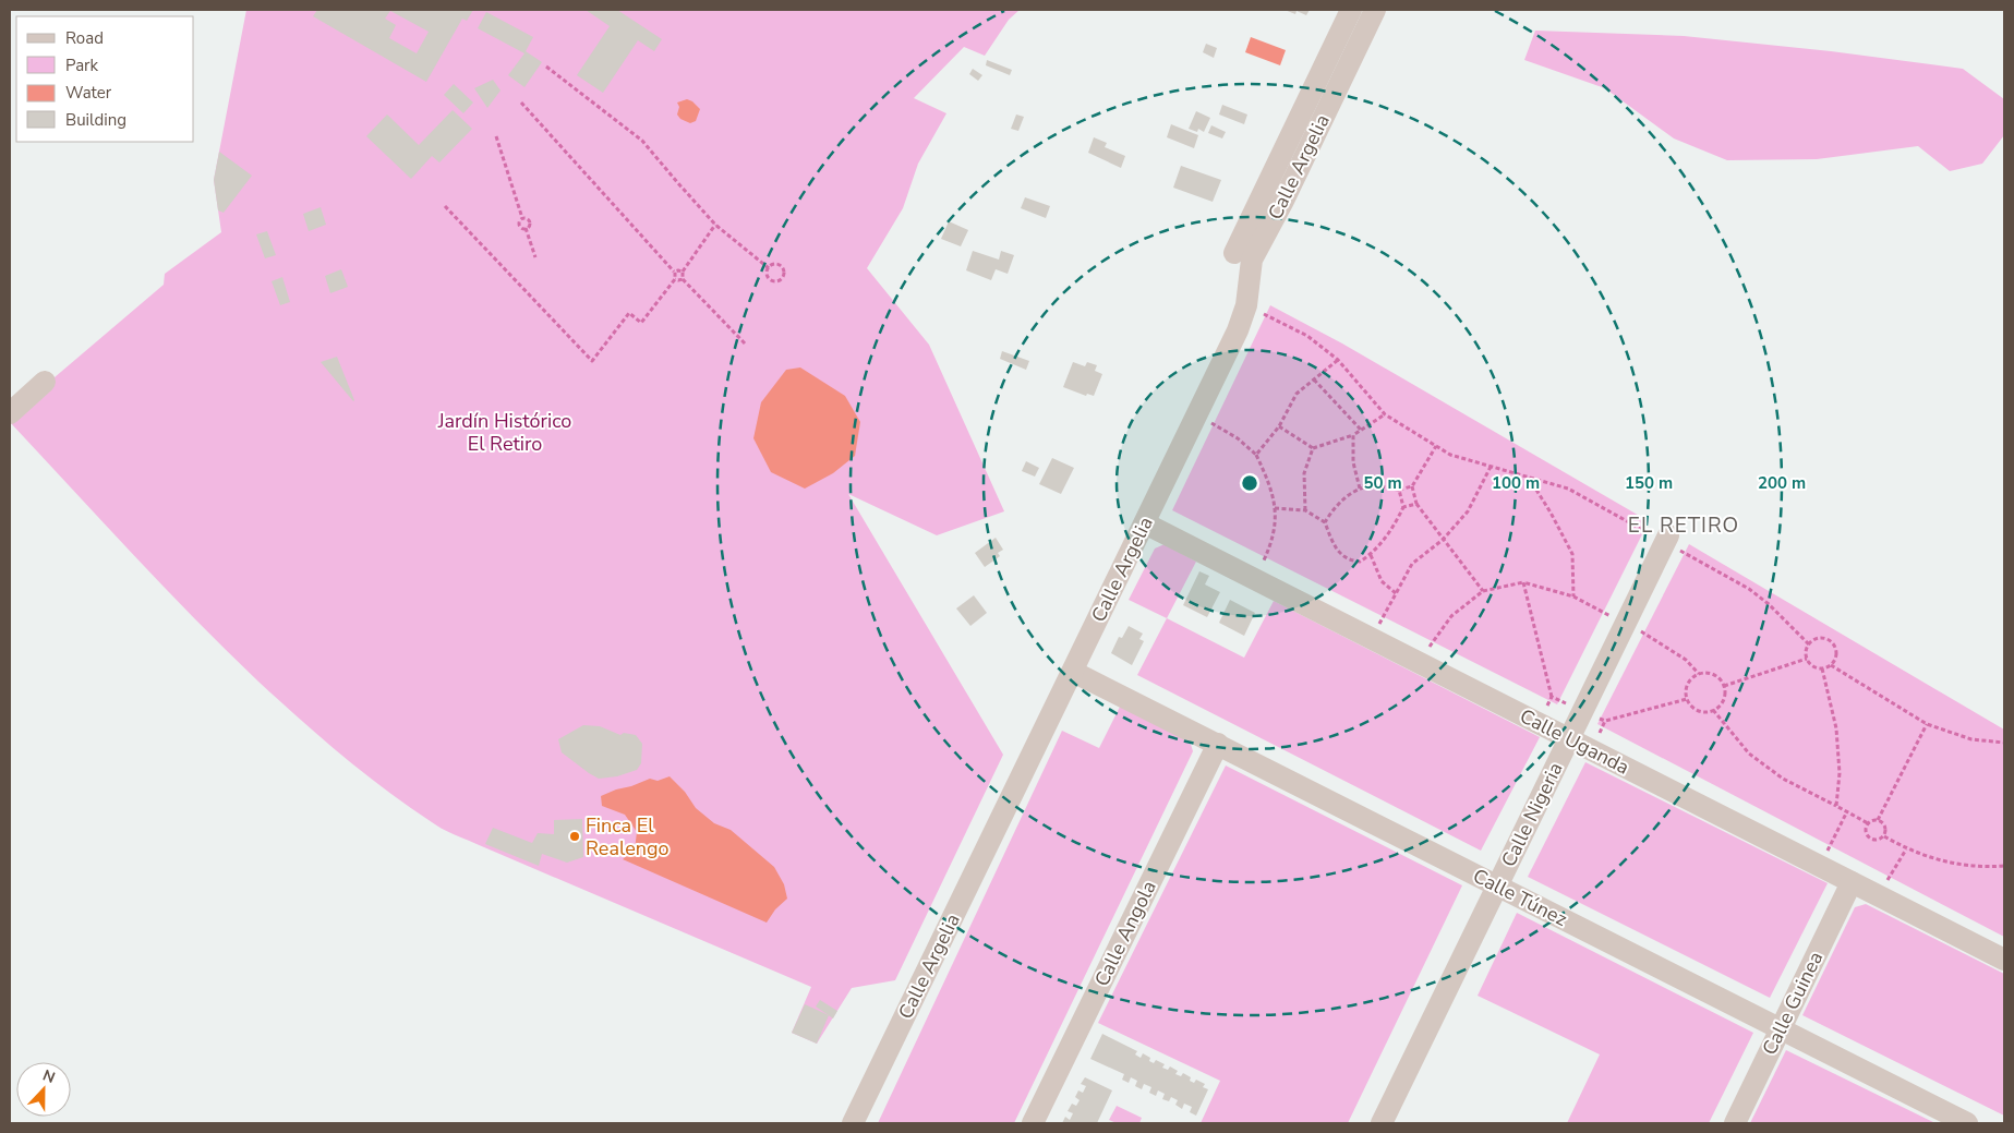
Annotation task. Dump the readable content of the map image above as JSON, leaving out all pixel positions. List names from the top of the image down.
{
  "streets": {
    "street": [
      "Calle Argelia",
      "Calle Uganda",
      "Calle Nigeria",
      "Calle Túnez",
      "Calle Angola",
      "Calle Guinea"
    ]
  },
  "crossings": [
    ["Calle Argelia", "Calle Uganda"],
    ["Calle Argelia", "Calle Túnez"],
    ["Calle Uganda", "Calle Nigeria"],
    ["Calle Uganda", "Calle Guinea"],
    ["Calle Nigeria", "Calle Túnez"],
    ["Calle Túnez", "Calle Angola"],
    ["Calle Túnez", "Calle Guinea"]
  ],
  "districts": ["EL RETIRO"],
  "parks": ["Jardín Histórico El Retiro"],
  "places": ["Finca El Realengo"],
  "legend": [
    "Road",
    "Park",
    "Water",
    "Building"
  ],
  "north": "top",
  "rings": [
    "50 m",
    "100 m",
    "150 m",
    "200 m"
  ]
}
